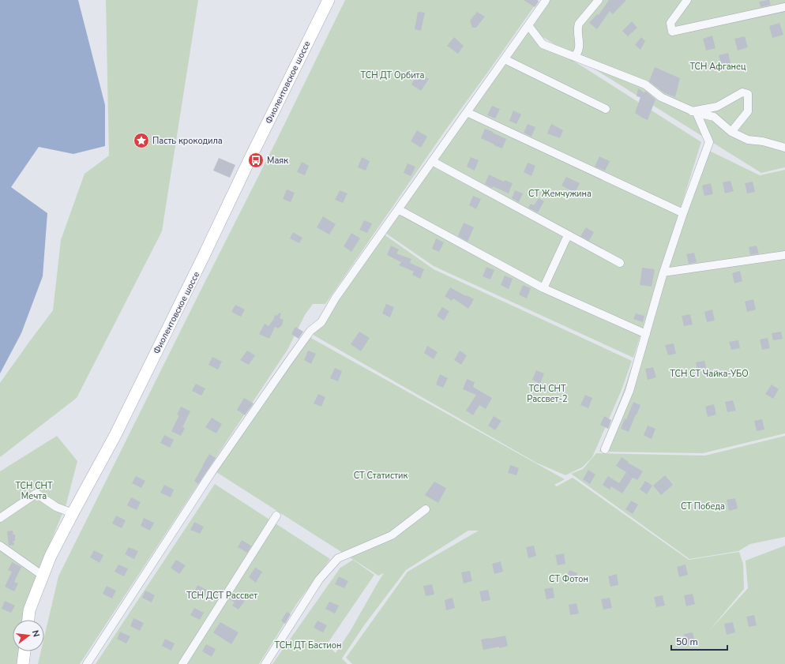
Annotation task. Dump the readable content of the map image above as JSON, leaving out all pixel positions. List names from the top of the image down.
{
  "streets": {
    "main road": ["Фиолентовское шоссе"]
  },
  "parks": [
    "ТСН Афганец",
    "ТСН ДТ Орбита",
    "СТ Жемчужина",
    "ТСН СТ Чайка-УБО",
    "ТСН СНТ Рассвет-2",
    "СТ Статистик",
    "ТСН СНТ Мечта",
    "СТ Победа",
    "СТ Фотон",
    "ТСН ДСТ Рассвет",
    "ТСН ДТ Бастион"
  ],
  "places": {
    "place": ["Пасть крокодила"],
    "bus stop": ["Маяк"]
  },
  "scale_bar": "50 m",
  "north": "right"
}
